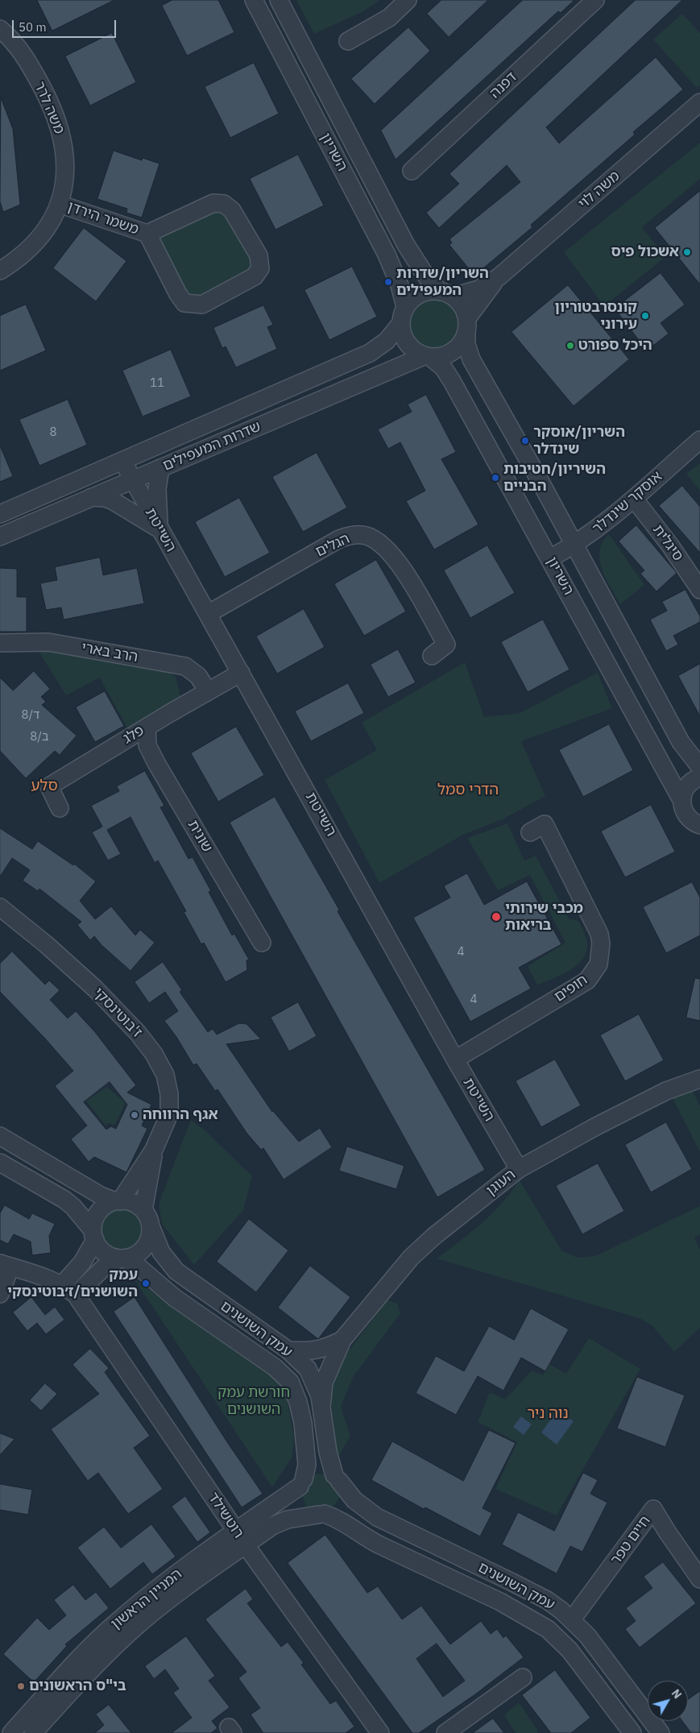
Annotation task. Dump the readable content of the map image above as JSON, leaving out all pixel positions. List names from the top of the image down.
{
  "streets": {
    "street": [
      "דפנה",
      "משה לרר",
      "השריון",
      "משה לוי",
      "משמר הירדן",
      "שדרות המעפילים",
      "אוסקר שינדלר",
      "השייטת",
      "סיגלית",
      "הגלים",
      "הרב בארי",
      "פלג",
      "שונית",
      "חופים",
      "ז'בוטינסקי",
      "העוגן",
      "עמק השושנים",
      "רוטשילד",
      "חיים טפר",
      "המניין הראשון"
    ]
  },
  "crossings": [
    ["משה לרר", "משמר הירדן"],
    ["השריון", "משה לוי"],
    ["השריון", "שדרות המעפילים"],
    ["השריון", "אוסקר שינדלר"],
    ["משה לוי", "שדרות המעפילים"],
    ["שדרות המעפילים", "השייטת"],
    ["אוסקר שינדלר", "סיגלית"],
    ["השייטת", "הגלים"],
    ["השייטת", "פלג"],
    ["השייטת", "חופים"],
    ["השייטת", "העוגן"],
    ["הרב בארי", "פלג"],
    ["פלג", "שונית"],
    ["ז'בוטינסקי", "עמק השושנים"],
    ["העוגן", "עמק השושנים"],
    ["עמק השושנים", "חיים טפר"],
    ["עמק השושנים", "המניין הראשון"],
    ["רוטשילד", "המניין הראשון"]
  ],
  "districts": ["סלע", "הדרי סמל", "נוה ניר"],
  "parks": ["חורשת עמק השושנים"],
  "places": [
    "אשכול פיס",
    "השריון/שדרות המעפילים",
    "קונסרבטוריון עירוני",
    "היכל ספורט",
    "השריון/אוסקר שינדלר",
    "השיריון/חטיבות הבניים",
    "מכבי שירותי בריאות",
    "אגף הרווחה",
    "עמק השושנים/ז׳בוטינסקי",
    "בי\"ס הראשונים"
  ],
  "house_numbers": [
    "11",
    "8",
    "8/ד",
    "8/ב",
    "4",
    "4"
  ],
  "scale_bar": "50 m",
  "north": "top right"
}
